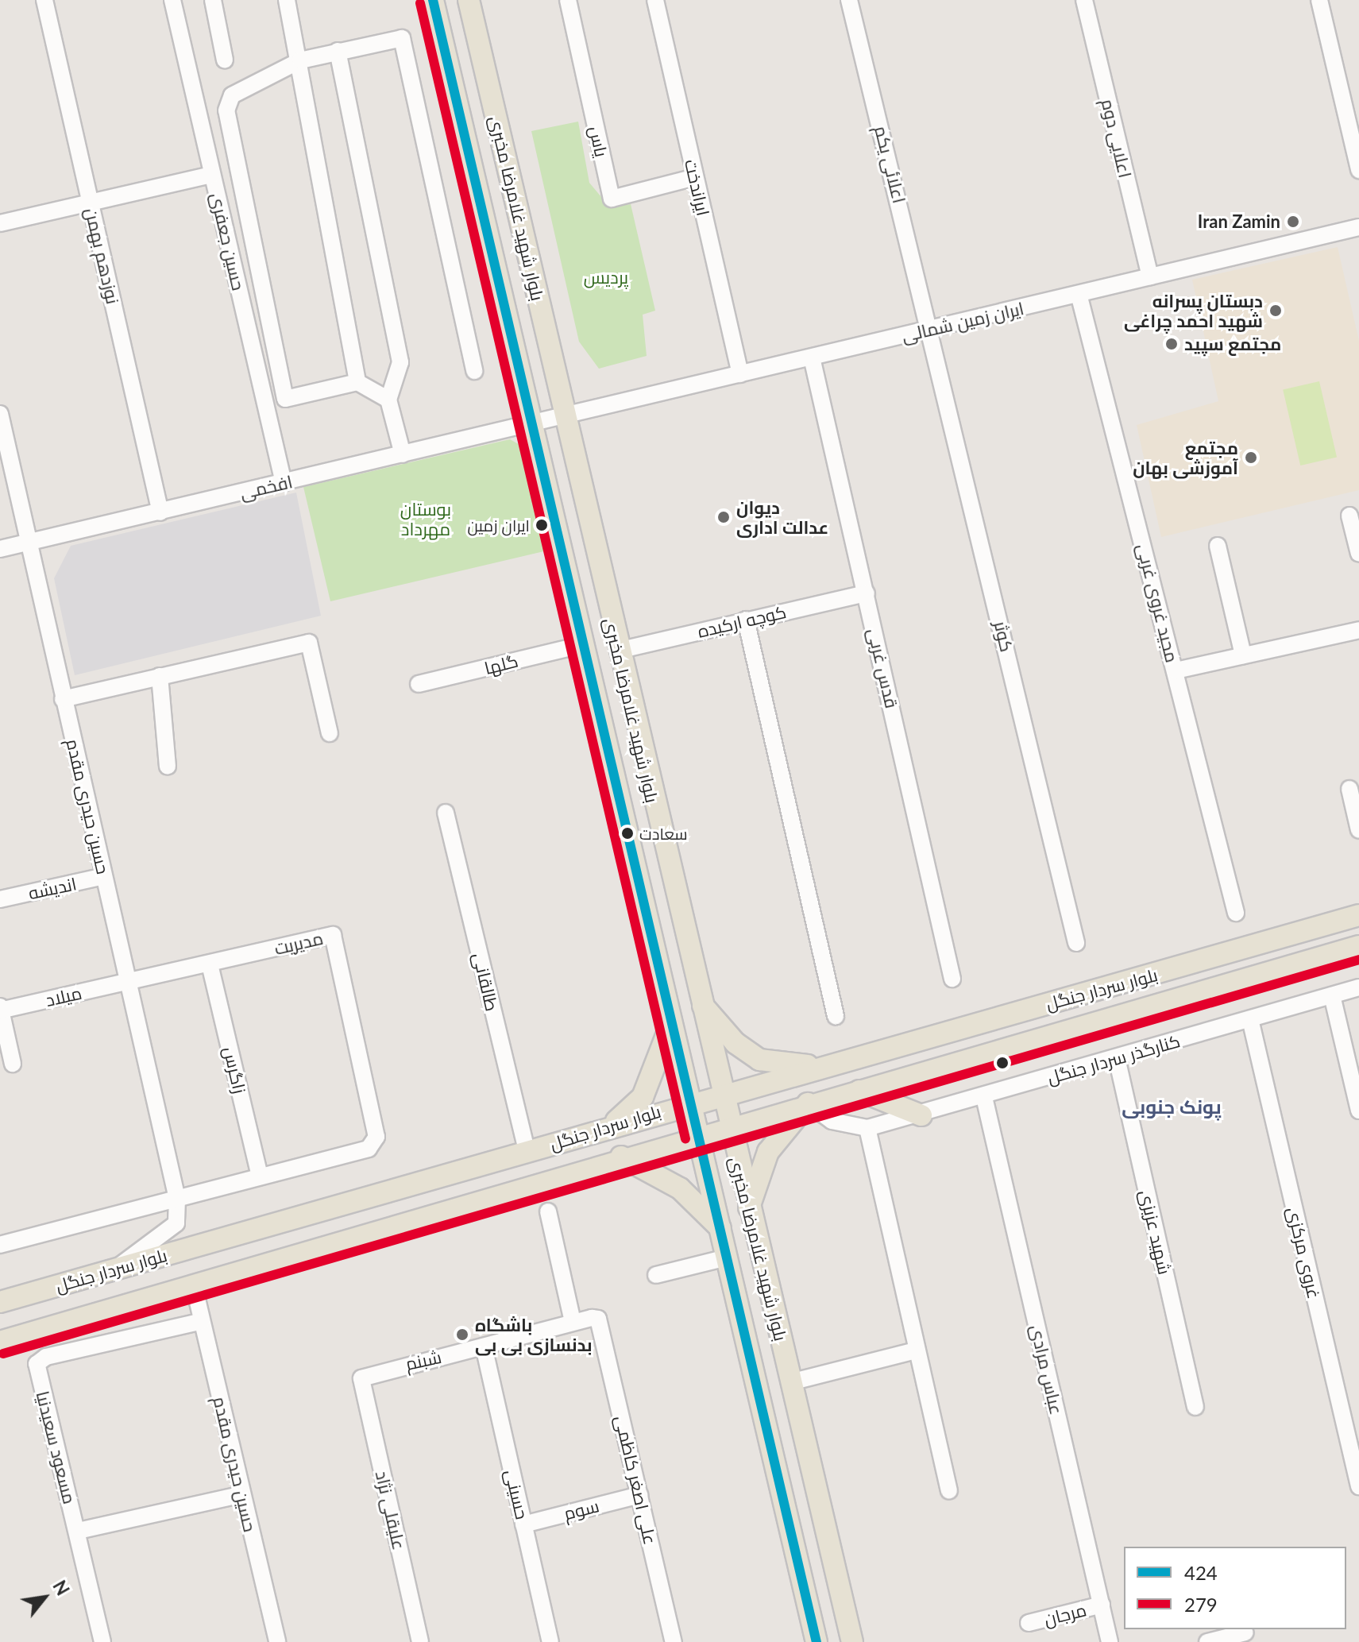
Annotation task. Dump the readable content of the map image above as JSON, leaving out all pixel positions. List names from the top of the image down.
{
  "streets": {
    "main road": ["بلوار شهید غلامرضا مخبری", "بلوار سردار جنگل"],
    "street": [
      "اعلایی دوم",
      "یاس",
      "اعلائی یکم",
      "ایراندخت",
      "حسین جعفری",
      "نوزدهم بهمن",
      "ایران زمین شمالی",
      "افخمی",
      "مجید غروی غربی",
      "کوچه ارکیده",
      "کوثر",
      "گلها",
      "قدس غربی",
      "حسین حیدری مقدم",
      "اندیشه",
      "مدیریت",
      "طالقانی",
      "میلاد",
      "کنارگذر سردار جنگل",
      "زاگرس",
      "شهید عزیزی",
      "غروی مرکزی",
      "شبنم",
      "عباس مرادی",
      "مسعود سعیدنیا",
      "علی اصغر کاظمی",
      "حسینی",
      "سوم",
      "علیقلی نژاد",
      "مرجان"
    ]
  },
  "crossings": [
    ["اعلایی دوم", "ایران زمین شمالی"],
    ["یاس", "ایراندخت"],
    ["اعلائی یکم", "ایران زمین شمالی"],
    ["اعلائی یکم", "کوثر"],
    ["ایراندخت", "ایران زمین شمالی"],
    ["بلوار شهید غلامرضا مخبری", "ایران زمین شمالی"],
    ["بلوار شهید غلامرضا مخبری", "افخمی"],
    ["بلوار شهید غلامرضا مخبری", "کوچه ارکیده"],
    ["بلوار شهید غلامرضا مخبری", "گلها"],
    ["بلوار شهید غلامرضا مخبری", "بلوار سردار جنگل"],
    ["حسین جعفری", "افخمی"],
    ["نوزدهم بهمن", "افخمی"],
    ["ایران زمین شمالی", "افخمی"],
    ["ایران زمین شمالی", "مجید غروی غربی"],
    ["ایران زمین شمالی", "کوثر"],
    ["ایران زمین شمالی", "قدس غربی"],
    ["افخمی", "حسین حیدری مقدم"],
    ["کوچه ارکیده", "قدس غربی"],
    ["حسین حیدری مقدم", "اندیشه"],
    ["حسین حیدری مقدم", "مدیریت"],
    ["حسین حیدری مقدم", "بلوار سردار جنگل"],
    ["حسین حیدری مقدم", "میلاد"],
    ["حسین حیدری مقدم", "مسعود سعیدنیا"],
    ["مدیریت", "میلاد"],
    ["مدیریت", "زاگرس"],
    ["طالقانی", "بلوار سردار جنگل"],
    ["کنارگذر سردار جنگل", "شهید عزیزی"],
    ["کنارگذر سردار جنگل", "غروی مرکزی"],
    ["کنارگذر سردار جنگل", "عباس مرادی"],
    ["شبنم", "علی اصغر کاظمی"],
    ["شبنم", "حسینی"],
    ["شبنم", "علیقلی نژاد"],
    ["عباس مرادی", "مرجان"],
    ["علی اصغر کاظمی", "سوم"],
    ["حسینی", "سوم"]
  ],
  "districts": ["پونک جنوبی"],
  "parks": ["پردیس", "بوستان مهرداد"],
  "places": [
    "Iran Zamin",
    "دبستان پسرانه شهید احمد چراغی",
    "مجتمع سپید",
    "مجتمع آموزشی بهان",
    "دیوان عدالت اداری",
    "ایران زمین",
    "سعادت",
    "باشگاه بدنسازی بی بی"
  ],
  "lines": ["transit line 424", "transit line 279"],
  "legend": ["424", "279"],
  "north": "top right"
}
